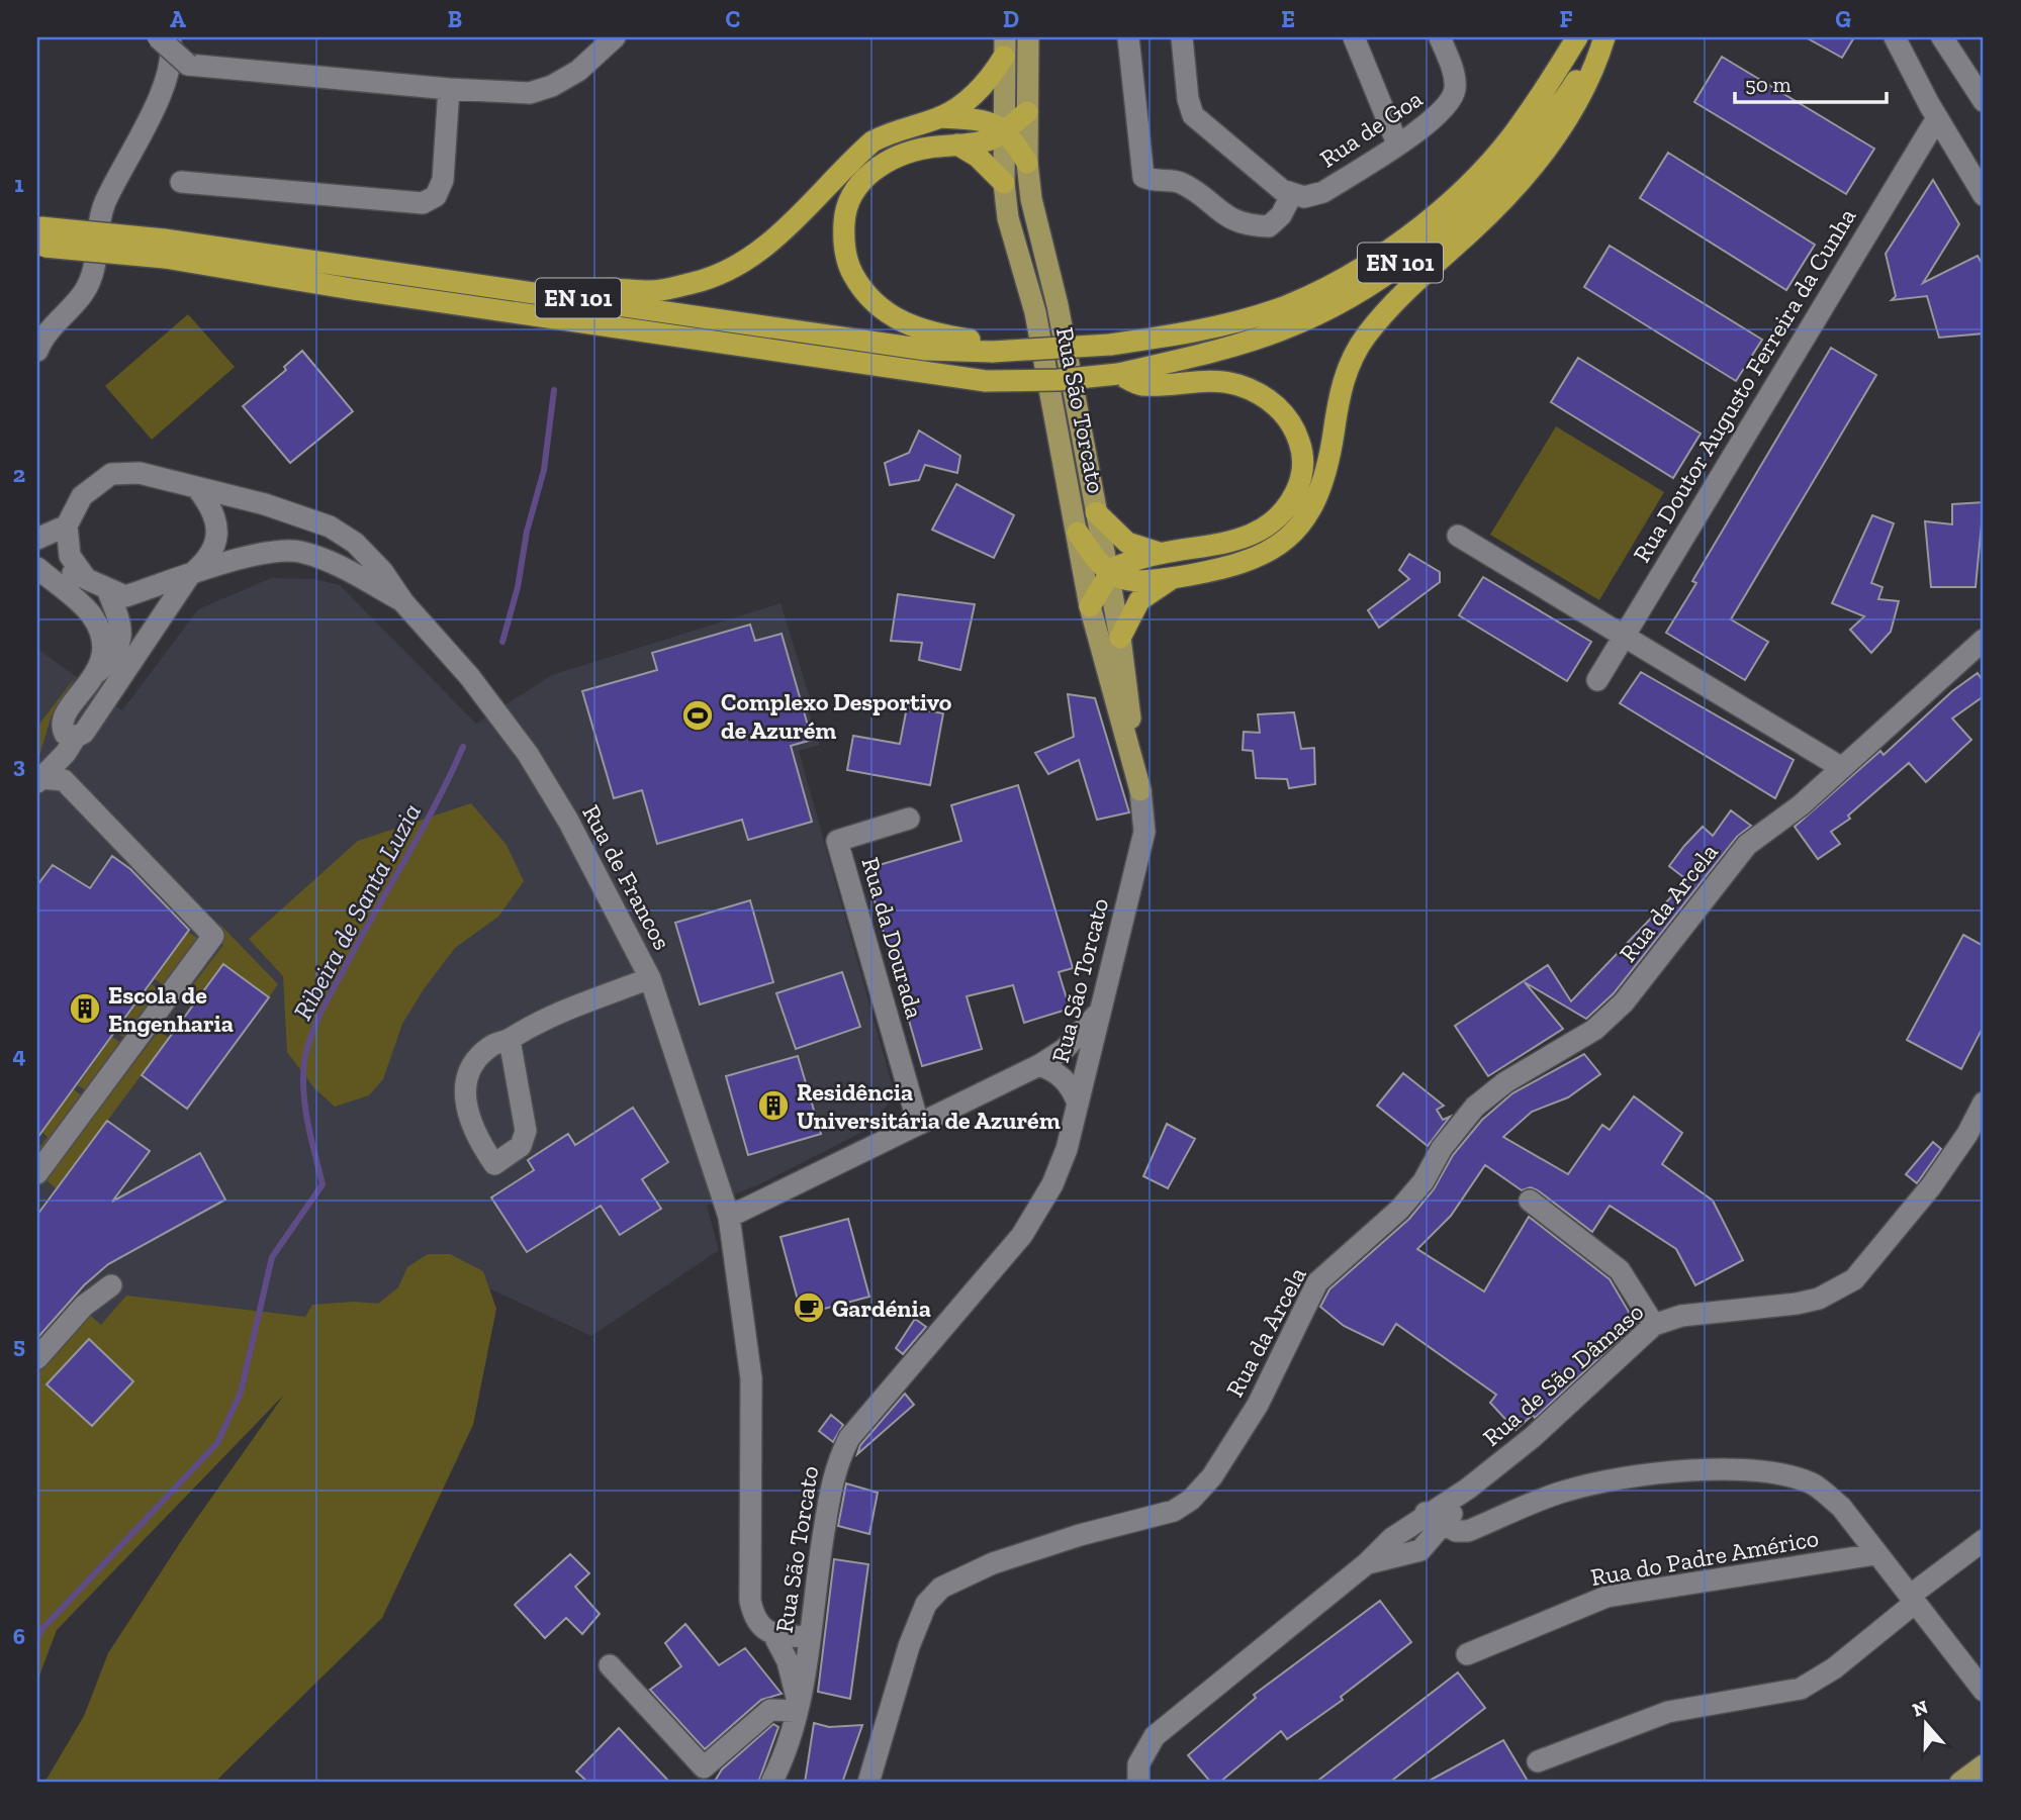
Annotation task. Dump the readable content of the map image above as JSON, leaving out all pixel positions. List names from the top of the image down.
{
  "streets": {
    "highway": ["EN 101"],
    "main road": ["Rua São Torcato"],
    "street": [
      "Rua de Goa",
      "Rua Doutor Augusto Ferreira da Cunha",
      "Rua de Francos",
      "Rua da Arcela",
      "Rua da Dourada",
      "Rua de São Dâmaso",
      "Rua do Padre Américo"
    ]
  },
  "crossings": [
    ["Rua São Torcato", "Rua de Francos"]
  ],
  "water": ["Ribeira de Santa Luzia"],
  "places": {
    "sports": ["Complexo Desportivo de Azurém"],
    "building": ["Escola de Engenharia", "Residência Universitária de Azurém"],
    "cafe": ["Gardénia"]
  },
  "scale_bar": "50 m",
  "north": "top",
  "grid": {
    "columns": [
      "A",
      "B",
      "C",
      "D",
      "E",
      "F",
      "G"
    ],
    "rows": [
      "1",
      "2",
      "3",
      "4",
      "5",
      "6"
    ]
  }
}
